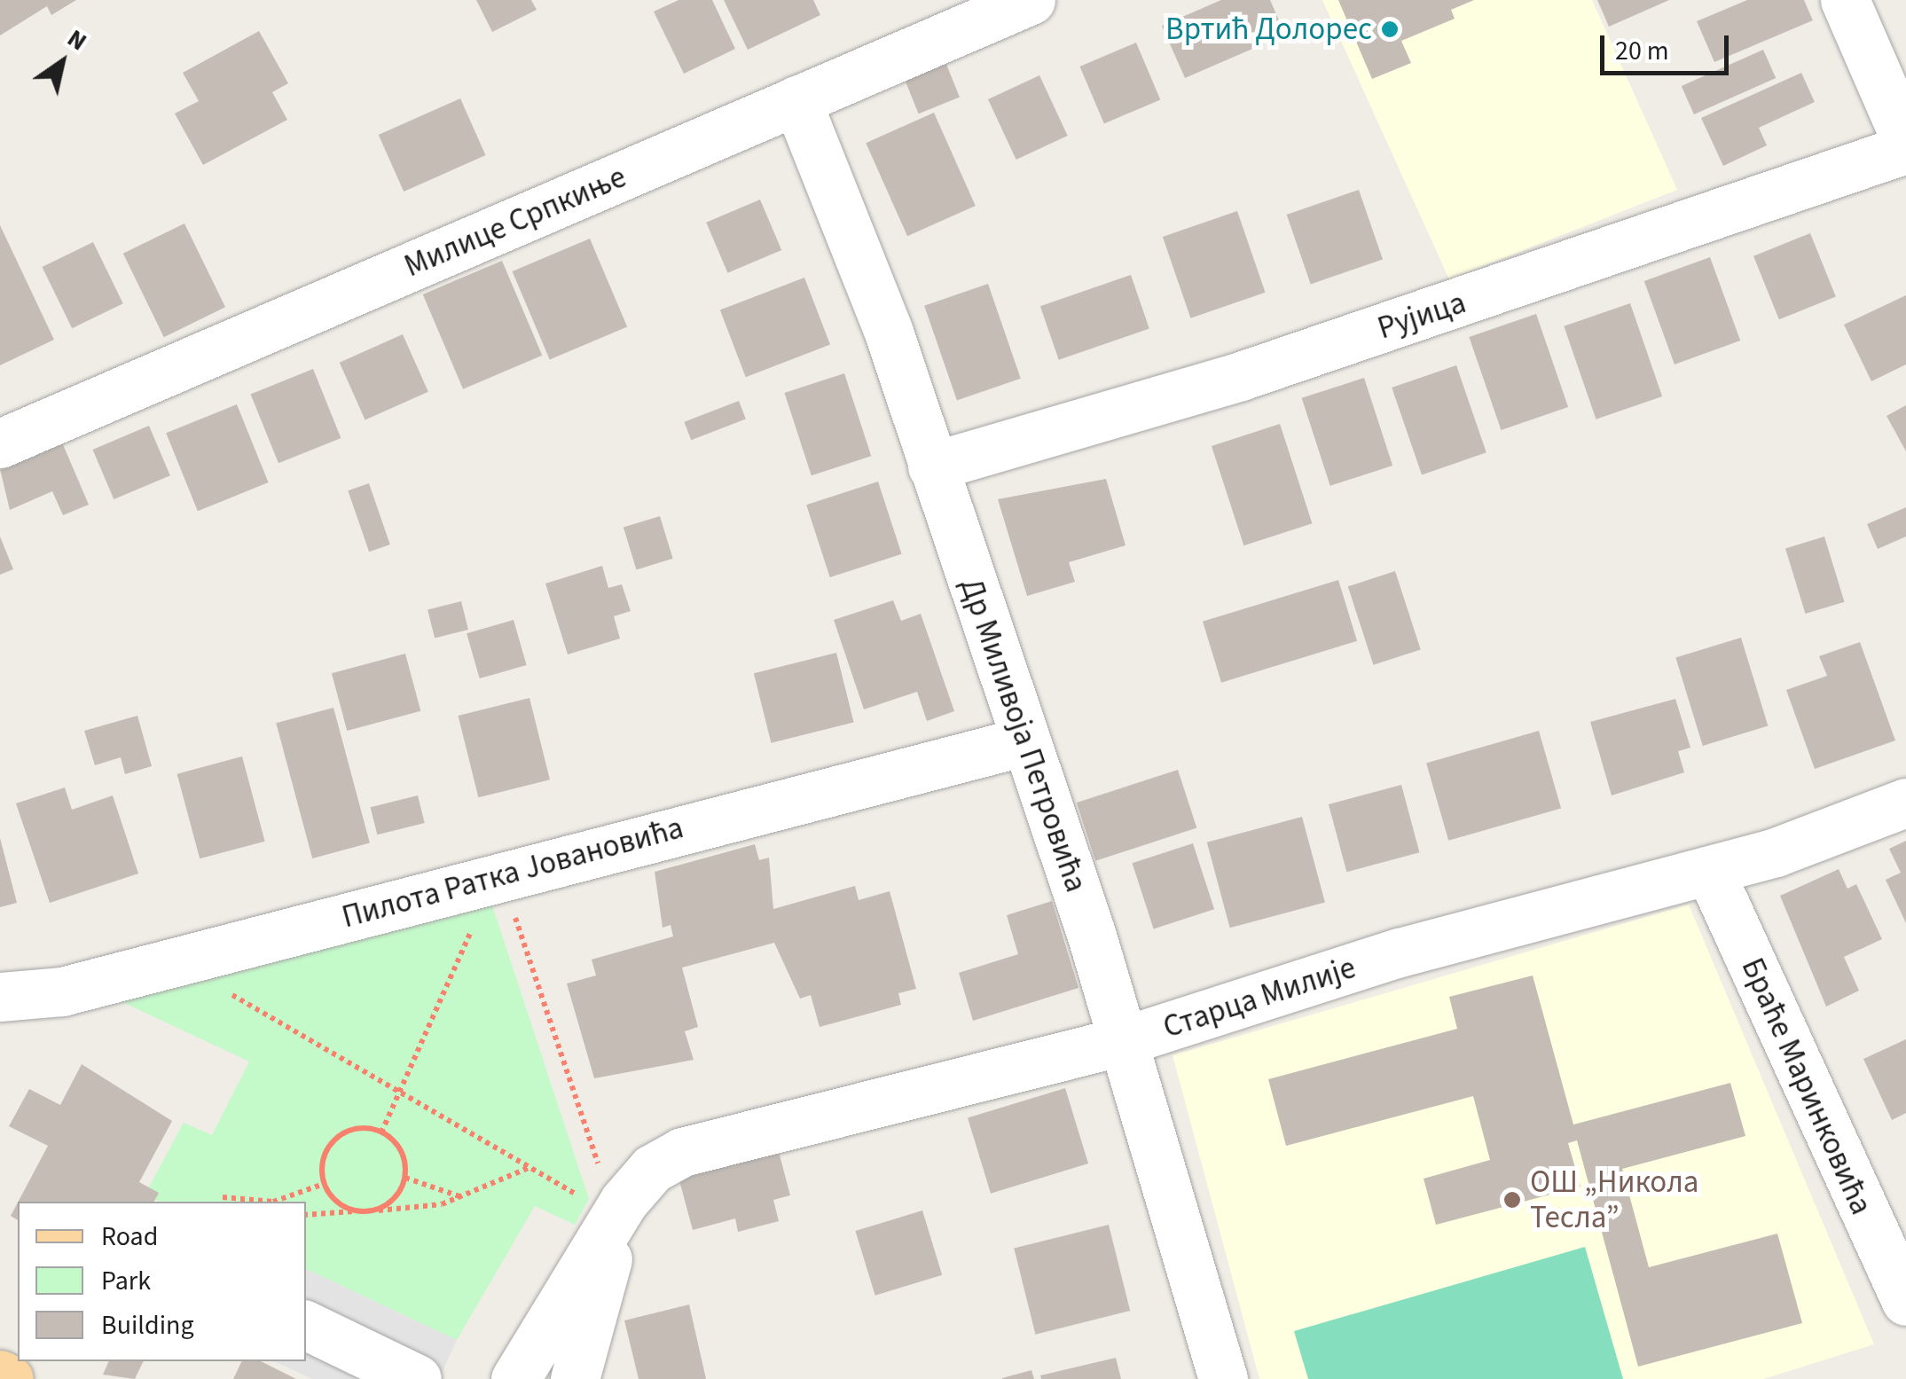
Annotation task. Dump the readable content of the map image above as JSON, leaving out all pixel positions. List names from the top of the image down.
{
  "streets": {
    "street": [
      "Милице Српкиње",
      "Рујица",
      "Др Миливоја Петровића",
      "Пилота Ратка Јовановића",
      "Старца Милије",
      "Браће Маринковића"
    ]
  },
  "crossings": [
    ["Милице Српкиње", "Др Миливоја Петровића"],
    ["Рујица", "Др Миливоја Петровића"],
    ["Др Миливоја Петровића", "Пилота Ратка Јовановића"],
    ["Др Миливоја Петровића", "Старца Милије"],
    ["Старца Милије", "Браће Маринковића"]
  ],
  "places": ["Вртић Долорес", "ОШ „Никола Тесла”"],
  "legend": ["Road", "Park", "Building"],
  "scale_bar": "20 m",
  "north": "top right"
}
